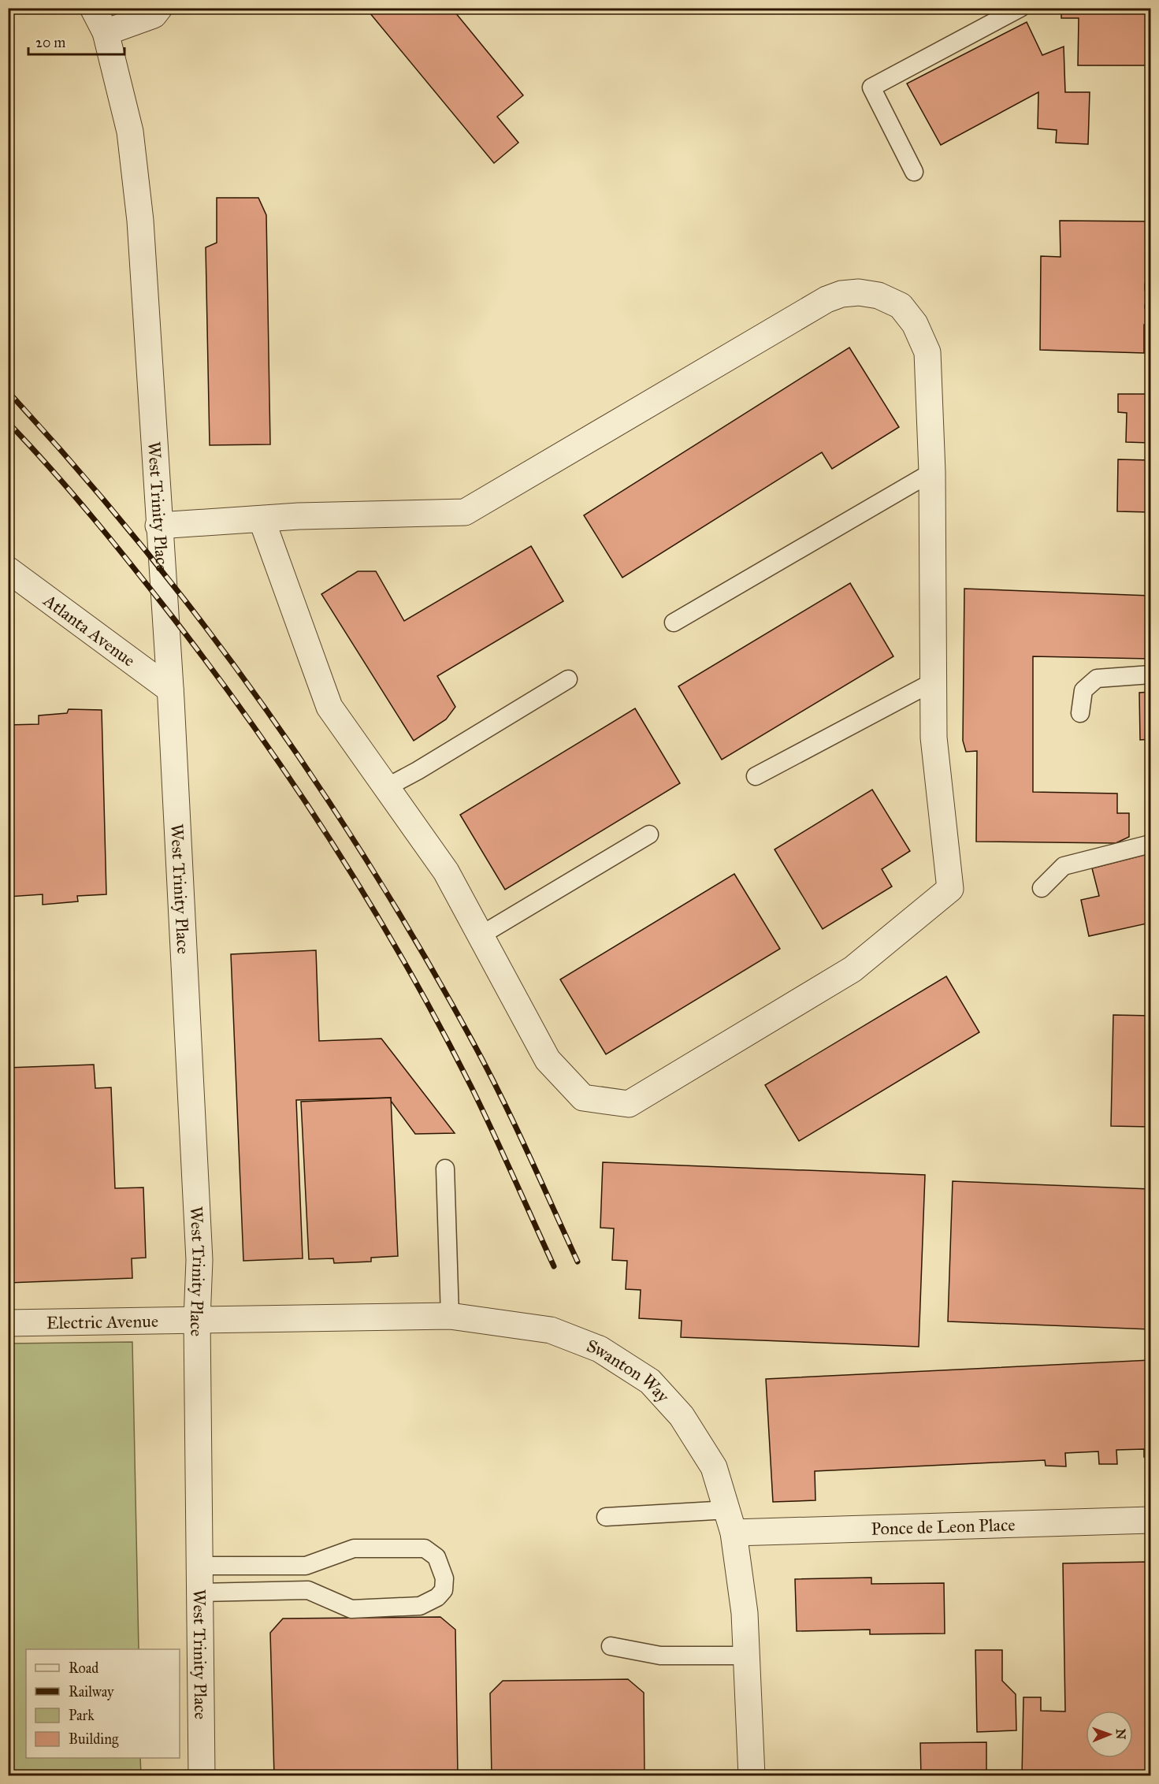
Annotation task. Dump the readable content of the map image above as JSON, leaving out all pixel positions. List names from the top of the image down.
{
  "streets": {
    "street": [
      "West Trinity Place",
      "Atlanta Avenue",
      "Electric Avenue",
      "Swanton Way",
      "Ponce de Leon Place"
    ]
  },
  "crossings": [
    ["West Trinity Place", "Atlanta Avenue"],
    ["West Trinity Place", "Electric Avenue"],
    ["West Trinity Place", "Swanton Way"],
    ["Electric Avenue", "Swanton Way"],
    ["Swanton Way", "Ponce de Leon Place"]
  ],
  "legend": [
    "Road",
    "Railway",
    "Park",
    "Building"
  ],
  "scale_bar": "20 m",
  "north": "right"
}
